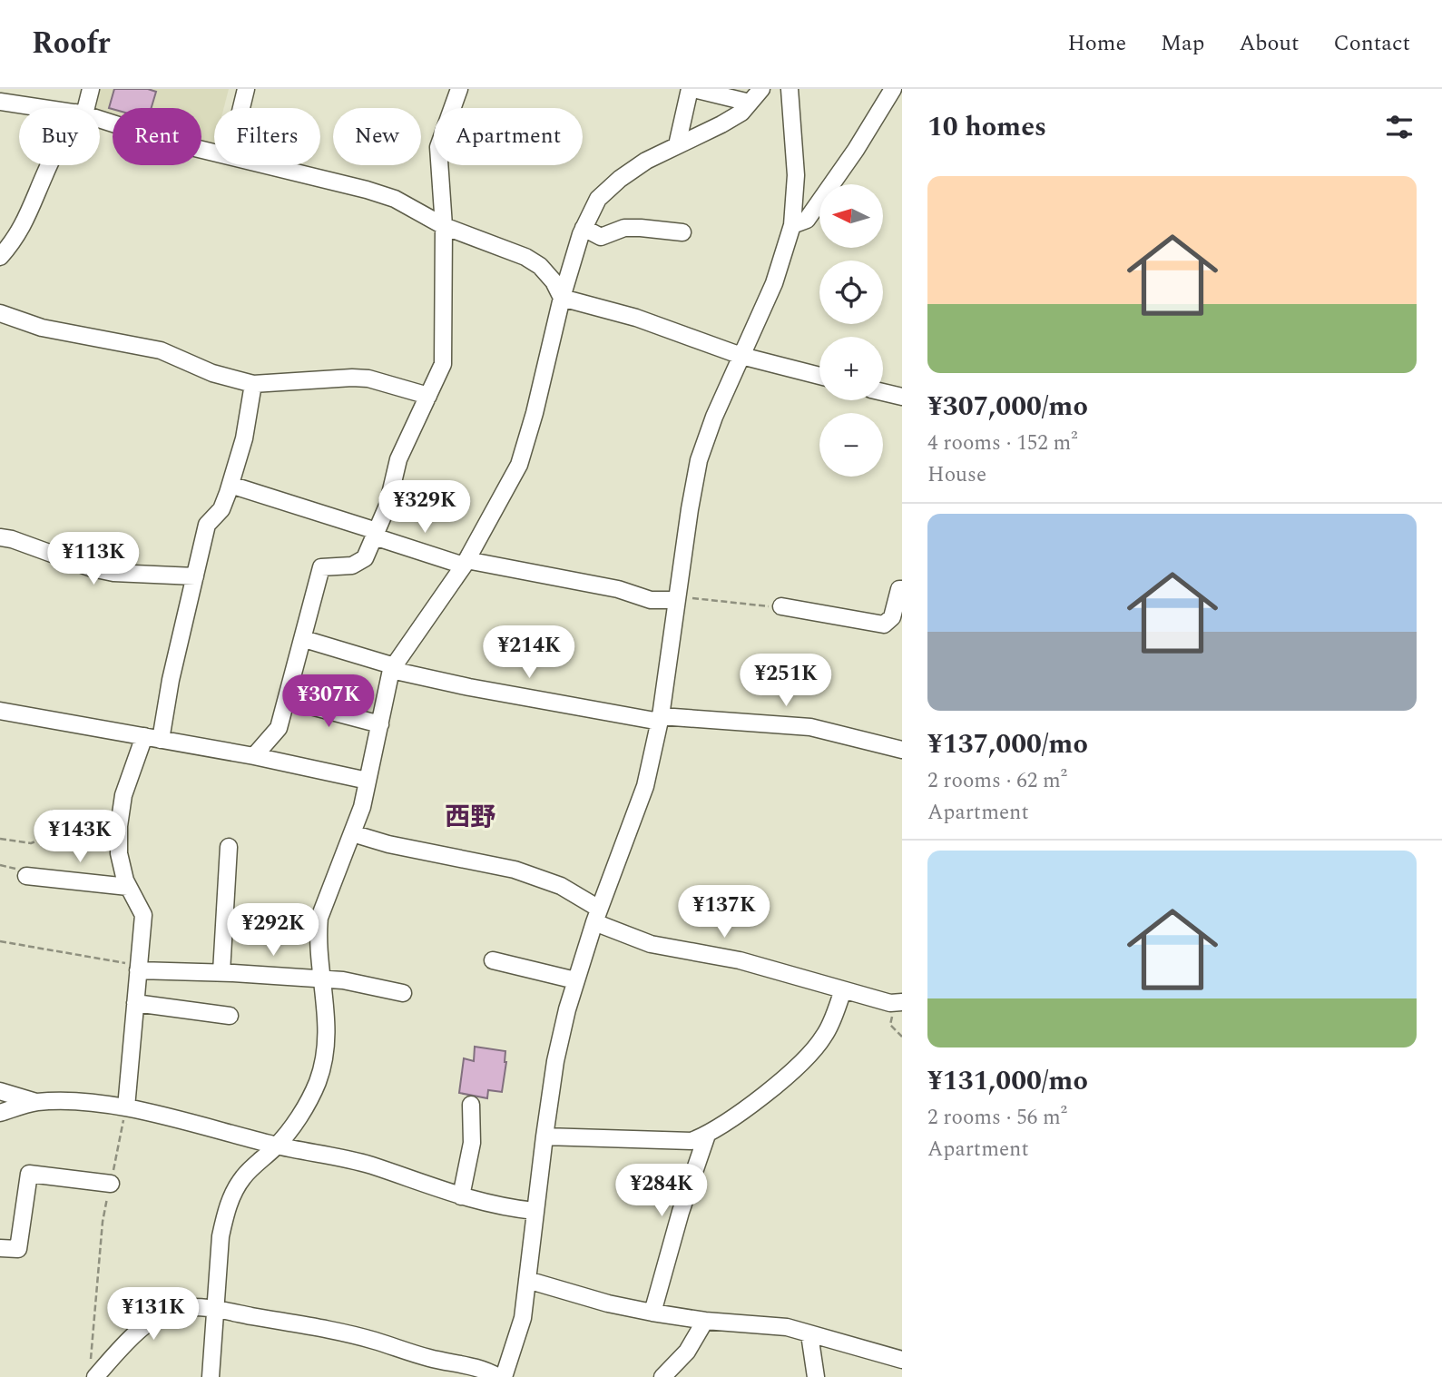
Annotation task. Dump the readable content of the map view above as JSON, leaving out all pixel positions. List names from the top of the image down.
{
  "districts": ["西野"],
  "north": "left",
  "page": {
    "header": "Roofr",
    "nav": [
      "Home",
      "Map",
      "About",
      "Contact"
    ],
    "heading": "10 homes",
    "chip": [
      "Buy",
      "Rent",
      "Filters",
      "New",
      "Apartment"
    ],
    "list": [
      {
        "name": "¥307,000/mo",
        "note": "4 rooms · 152 m² · House"
      },
      {
        "name": "¥137,000/mo",
        "note": "2 rooms · 62 m² · Apartment"
      },
      {
        "name": "¥131,000/mo",
        "note": "2 rooms · 56 m² · Apartment"
      }
    ],
    "map_buttons": ["+", "−"],
    "price": [
      "¥329K",
      "¥113K",
      "¥214K",
      "¥251K",
      "¥307K",
      "¥143K",
      "¥137K",
      "¥292K",
      "¥284K",
      "¥131K"
    ]
  }
}
